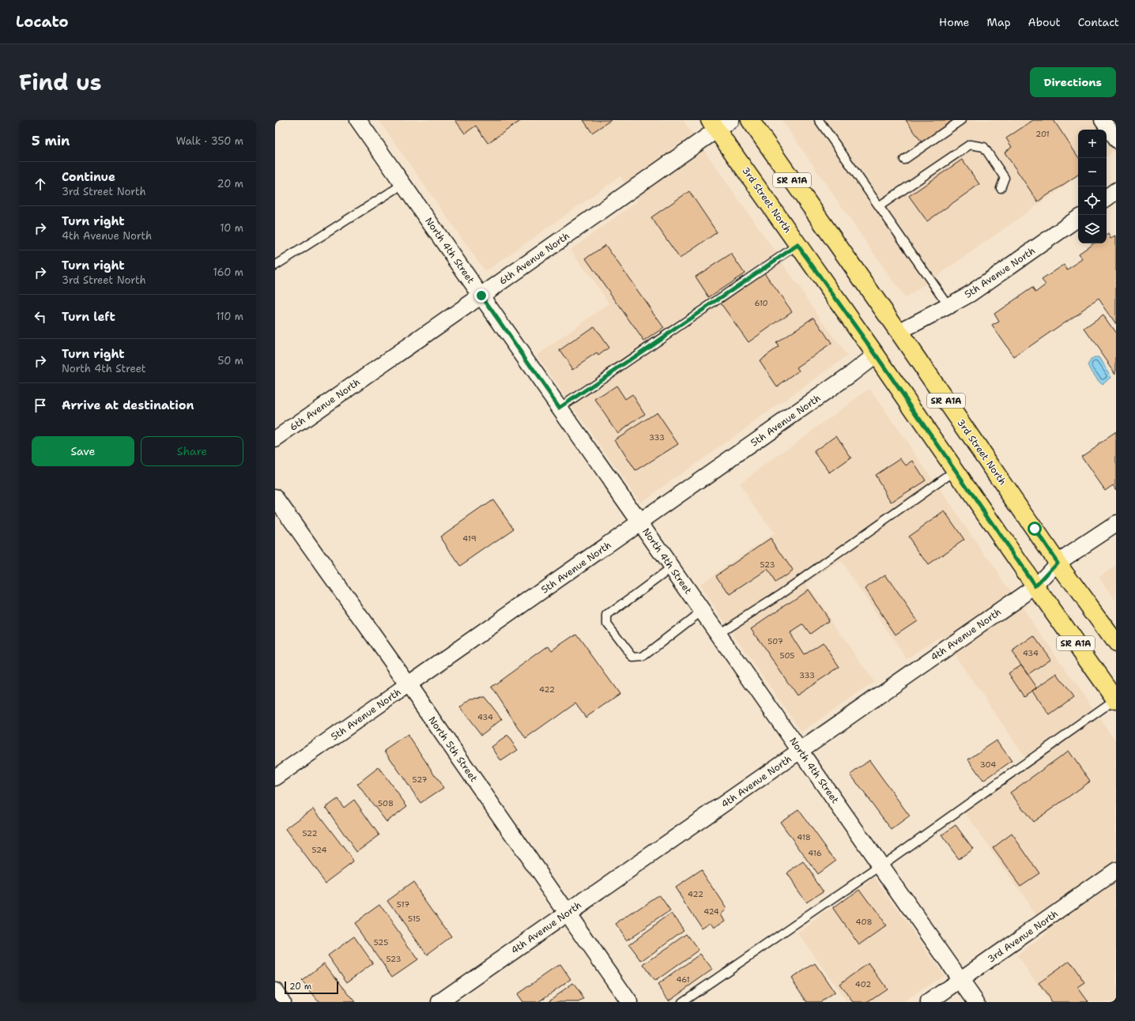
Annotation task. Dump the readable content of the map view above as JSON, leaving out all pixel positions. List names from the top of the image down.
{
  "streets": {
    "main road": ["SR A1A", "3rd Street North"],
    "street": [
      "North 4th Street",
      "6th Avenue North",
      "5th Avenue North",
      "4th Avenue North",
      "North 5th Street",
      "3rd Avenue North"
    ]
  },
  "crossings": [
    ["3rd Street North", "6th Avenue North"],
    ["3rd Street North", "5th Avenue North"],
    ["3rd Street North", "4th Avenue North"],
    ["North 4th Street", "6th Avenue North"],
    ["North 4th Street", "5th Avenue North"],
    ["North 4th Street", "4th Avenue North"],
    ["North 4th Street", "3rd Avenue North"],
    ["5th Avenue North", "North 5th Street"],
    ["4th Avenue North", "North 5th Street"]
  ],
  "house_numbers": [
    "201",
    "610",
    "333",
    "419",
    "523",
    "507",
    "434",
    "505",
    "333",
    "422",
    "434",
    "304",
    "527",
    "508",
    "522",
    "418",
    "524",
    "416",
    "422",
    "517",
    "424",
    "515",
    "408",
    "525",
    "523",
    "461",
    "402"
  ],
  "scale_bar": "20 m",
  "page": {
    "header": "Locato",
    "nav": [
      "Home",
      "Map",
      "About",
      "Contact"
    ],
    "title": "Find us",
    "buttons": [
      "Directions",
      ["Save", "Share"]
    ],
    "heading": ["5 min", "Walk · 350 m"],
    "map_buttons": ["+", "−"],
    "list": [
      ["Continue", "3rd Street North", "20 m"],
      ["Turn right", "4th Avenue North", "10 m"],
      ["Turn right", "3rd Street North", "160 m"],
      ["Turn left", "110 m"],
      ["Turn right", "North 4th Street", "50 m"],
      "Arrive at destination"
    ],
    "scale": "20 m"
  }
}
